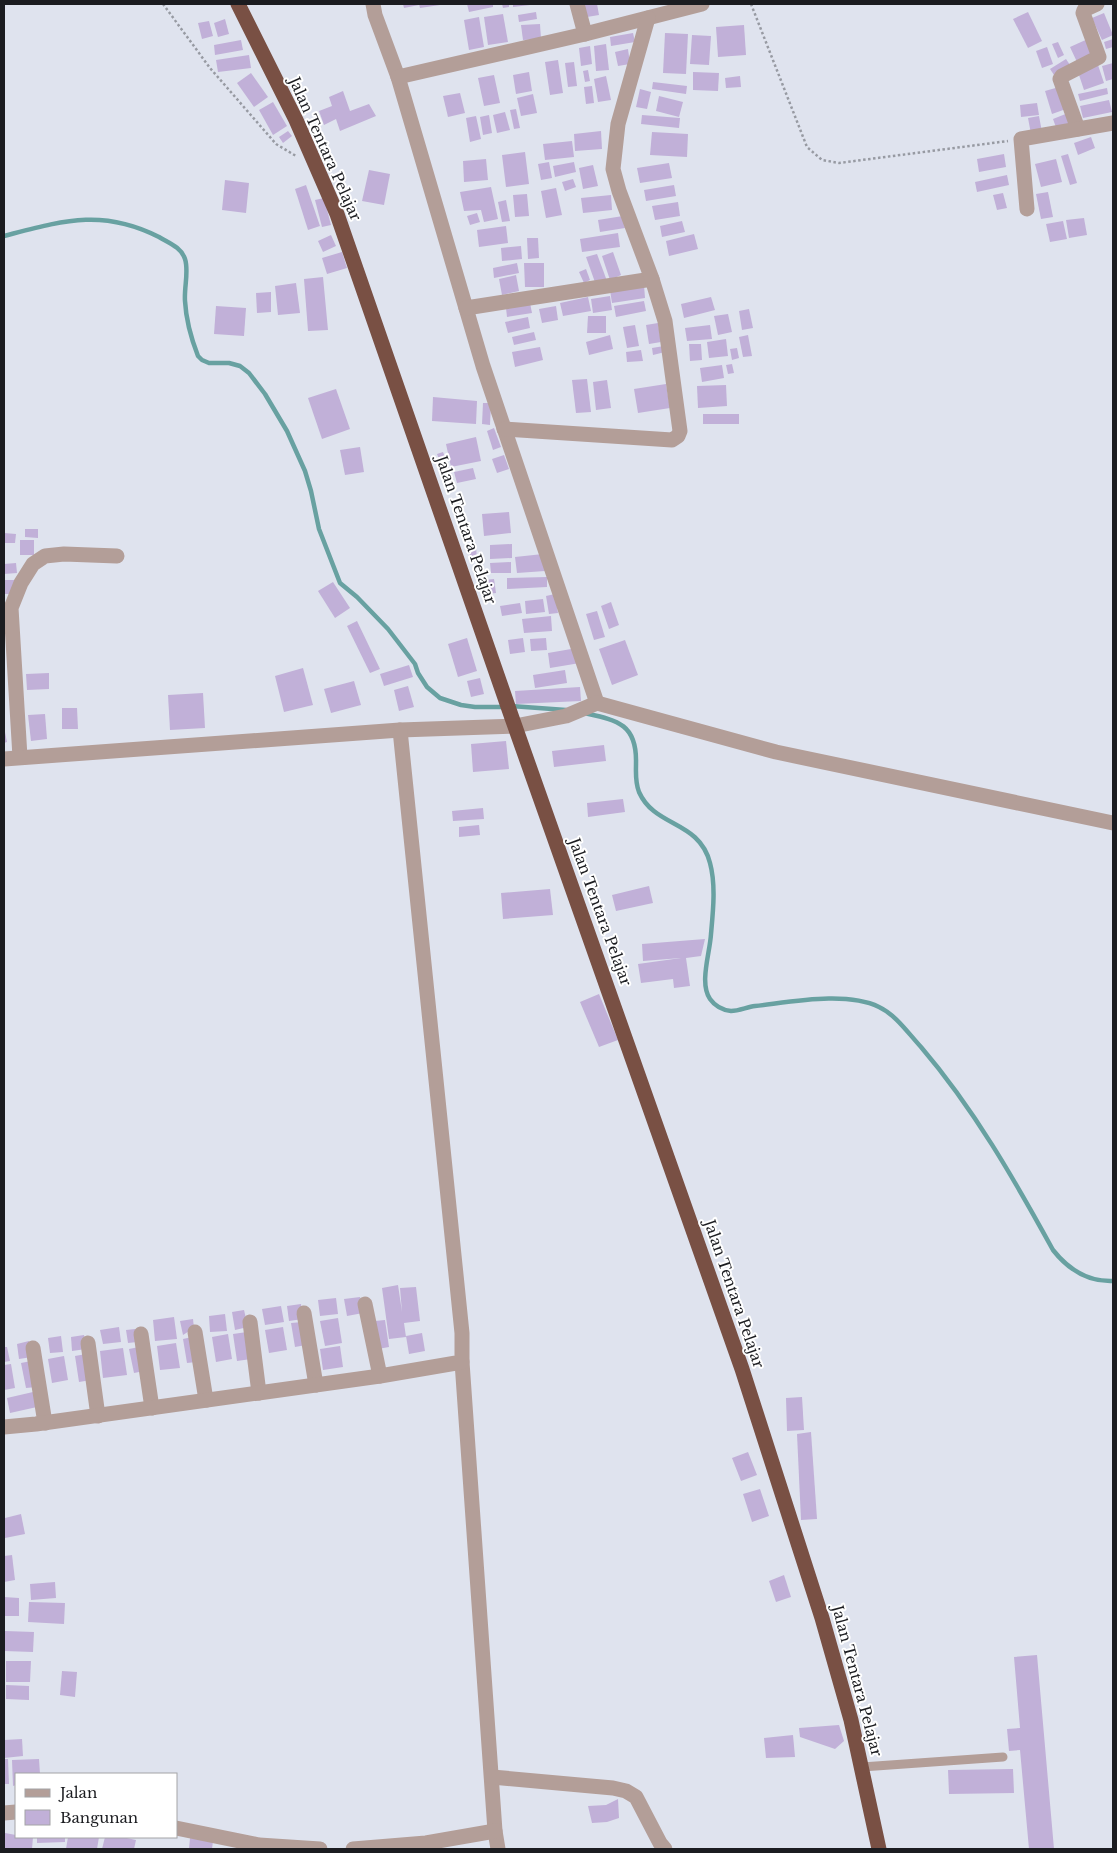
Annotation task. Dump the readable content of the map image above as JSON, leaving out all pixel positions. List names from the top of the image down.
{
  "streets": {
    "highway": ["Jalan Tentara Pelajar"]
  },
  "legend": ["Jalan", "Bangunan"]
}
